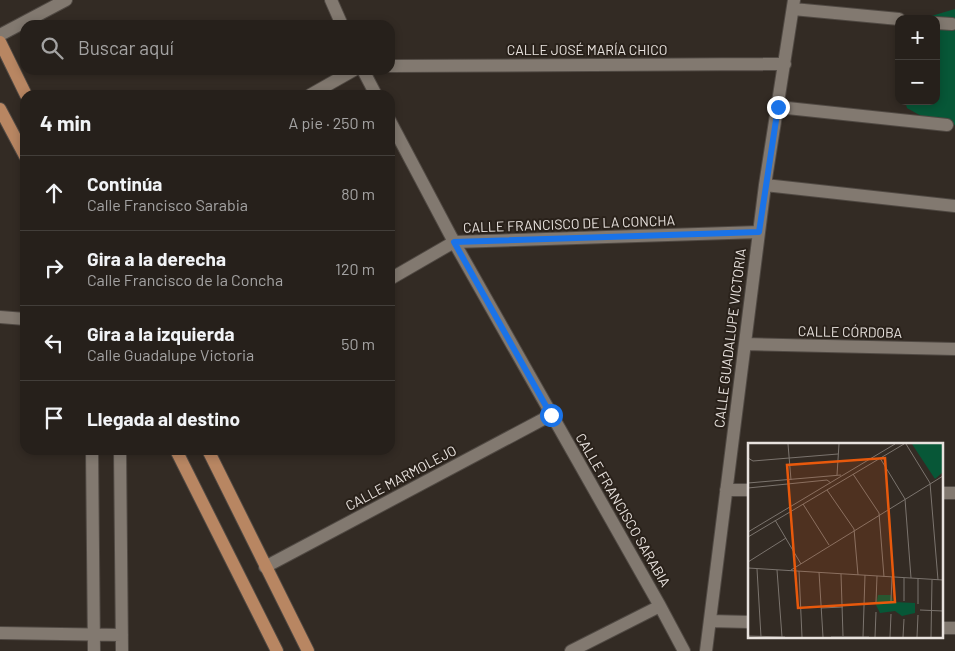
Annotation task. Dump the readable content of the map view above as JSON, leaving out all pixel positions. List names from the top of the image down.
{
  "streets": {
    "street": [
      "CALLE JOSÉ MARÍA CHICO",
      "CALLE FRANCISCO DE LA CONCHA",
      "CALLE CÓRDOBA",
      "CALLE GUADALUPE VICTORIA",
      "CALLE MARMOLEJO",
      "CALLE FRANCISCO SARABIA"
    ]
  },
  "crossings": [
    ["CALLE JOSÉ MARÍA CHICO", "CALLE GUADALUPE VICTORIA"],
    ["CALLE FRANCISCO DE LA CONCHA", "CALLE GUADALUPE VICTORIA"],
    ["CALLE FRANCISCO DE LA CONCHA", "CALLE FRANCISCO SARABIA"],
    ["CALLE CÓRDOBA", "CALLE GUADALUPE VICTORIA"],
    ["CALLE MARMOLEJO", "CALLE FRANCISCO SARABIA"]
  ],
  "page": {
    "map_buttons": ["+", "−"],
    "search": "Buscar aquí",
    "heading": ["4 min", "A pie · 250 m"],
    "list": [
      ["Continúa", "Calle Francisco Sarabia", "80 m"],
      ["Gira a la derecha", "Calle Francisco de la Concha", "120 m"],
      ["Gira a la izquierda", "Calle Guadalupe Victoria", "50 m"],
      "Llegada al destino"
    ]
  }
}
